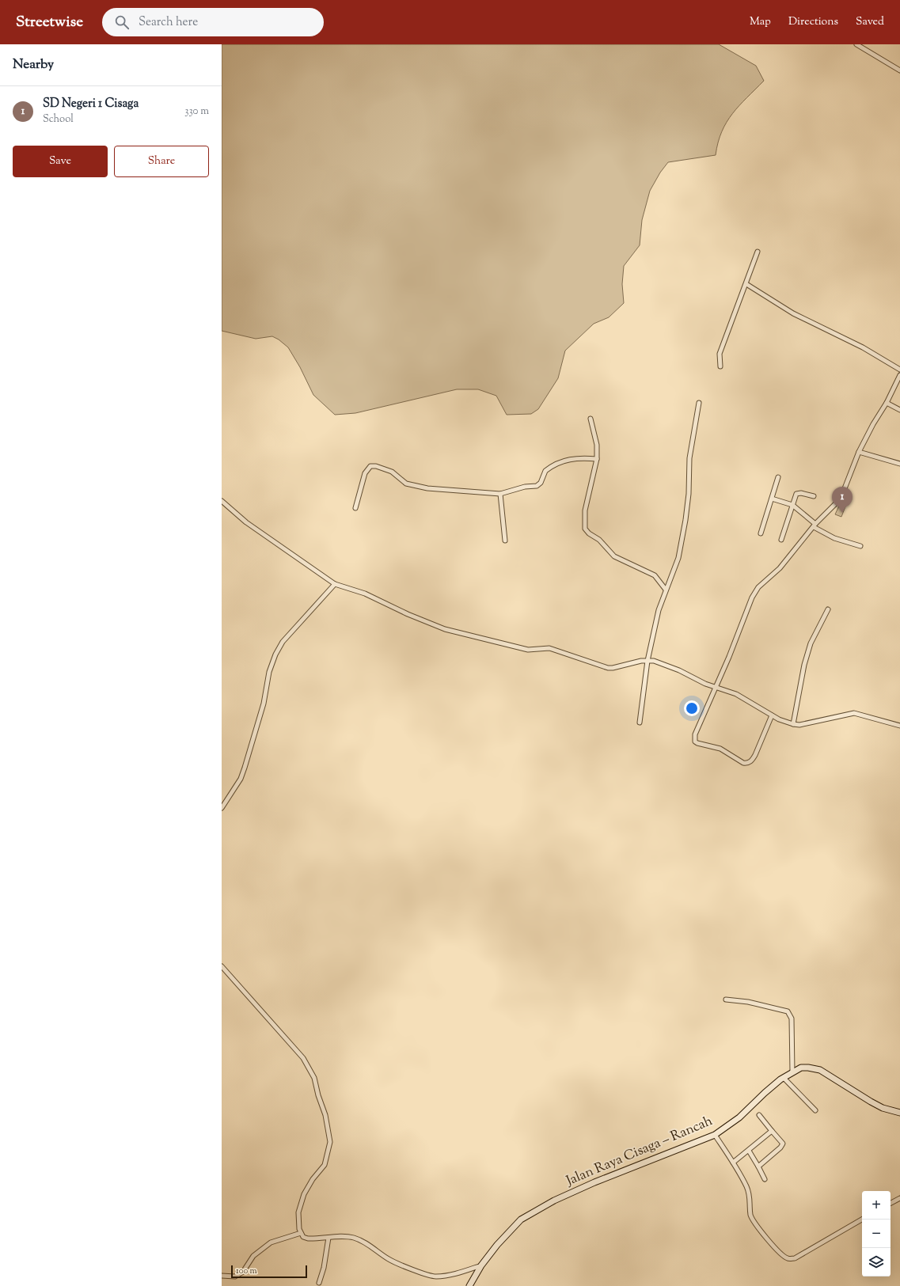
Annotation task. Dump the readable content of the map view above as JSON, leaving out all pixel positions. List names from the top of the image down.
{
  "streets": {
    "main road": ["Jalan Raya Cisaga – Rancah"]
  },
  "scale_bar": "100 m",
  "page": {
    "header": "Streetwise",
    "search": "Search here",
    "nav": ["Map", "Directions", "Saved"],
    "heading": "Nearby",
    "list": [
      {
        "mark": "1",
        "name": "SD Negeri 1 Cisaga",
        "note": "School",
        "value": "330 m"
      }
    ],
    "buttons": ["Save", "Share"],
    "pins": "1",
    "map_buttons": ["+", "−"],
    "scale": "100 m"
  }
}
